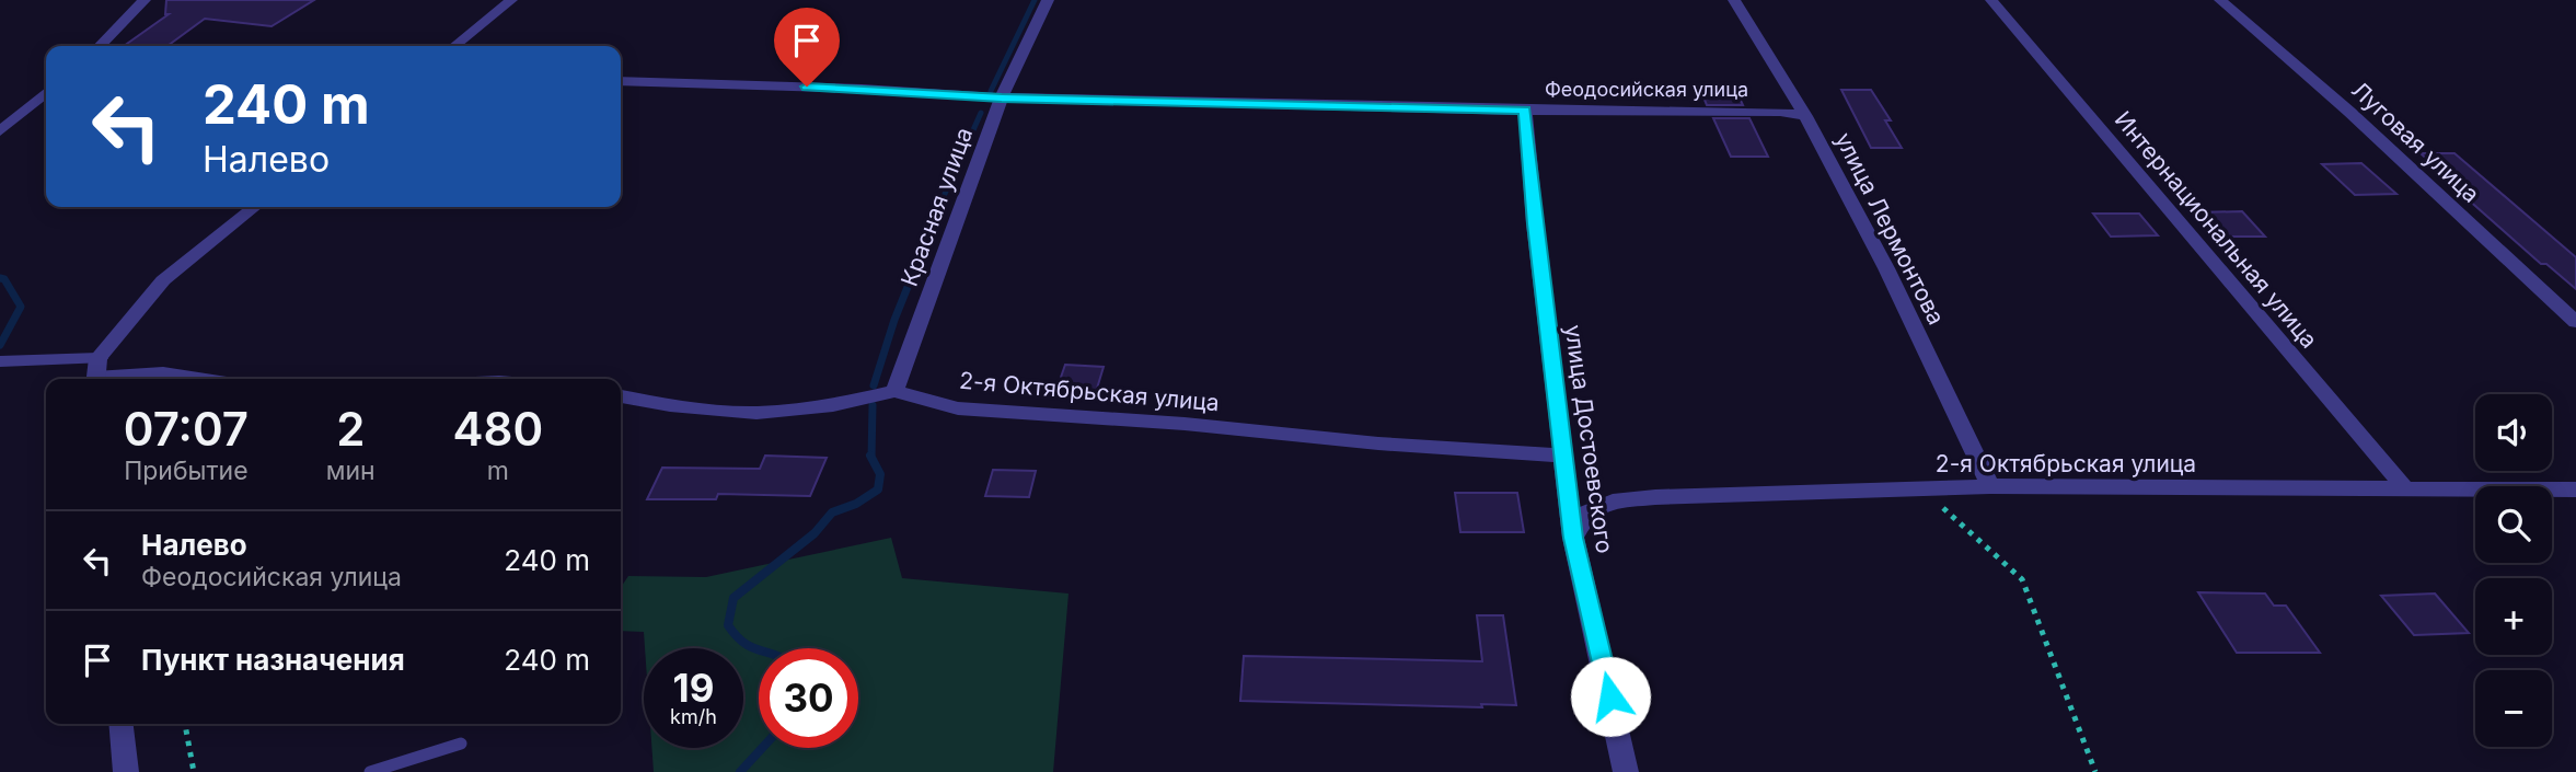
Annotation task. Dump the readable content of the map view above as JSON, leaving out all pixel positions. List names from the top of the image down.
{
  "streets": {
    "street": [
      "Феодосийская улица",
      "Луговая улица",
      "Красная улица",
      "улица Лермонтова",
      "Интернациональная улица",
      "2-я Октябрьская улица",
      "улица Достоевского"
    ]
  },
  "crossings": [
    ["Феодосийская улица", "Красная улица"],
    ["Феодосийская улица", "улица Лермонтова"],
    ["Феодосийская улица", "улица Достоевского"],
    ["Красная улица", "2-я Октябрьская улица"],
    ["улица Лермонтова", "2-я Октябрьская улица"],
    ["Интернациональная улица", "2-я Октябрьская улица"],
    ["2-я Октябрьская улица", "улица Достоевского"]
  ],
  "page": {
    "turn": ["240 m", "Налево"],
    "eta": [
      "07:07",
      "Прибытие",
      "2",
      "мин",
      "480",
      "m"
    ],
    "map_buttons": ["+", "−"],
    "list": [
      {
        "name": "Налево",
        "note": "Феодосийская улица",
        "value": "240 m"
      },
      {
        "name": "Пункт назначения",
        "value": "240 m"
      }
    ],
    "speed": "19 km/h",
    "limit": "30"
  }
}
